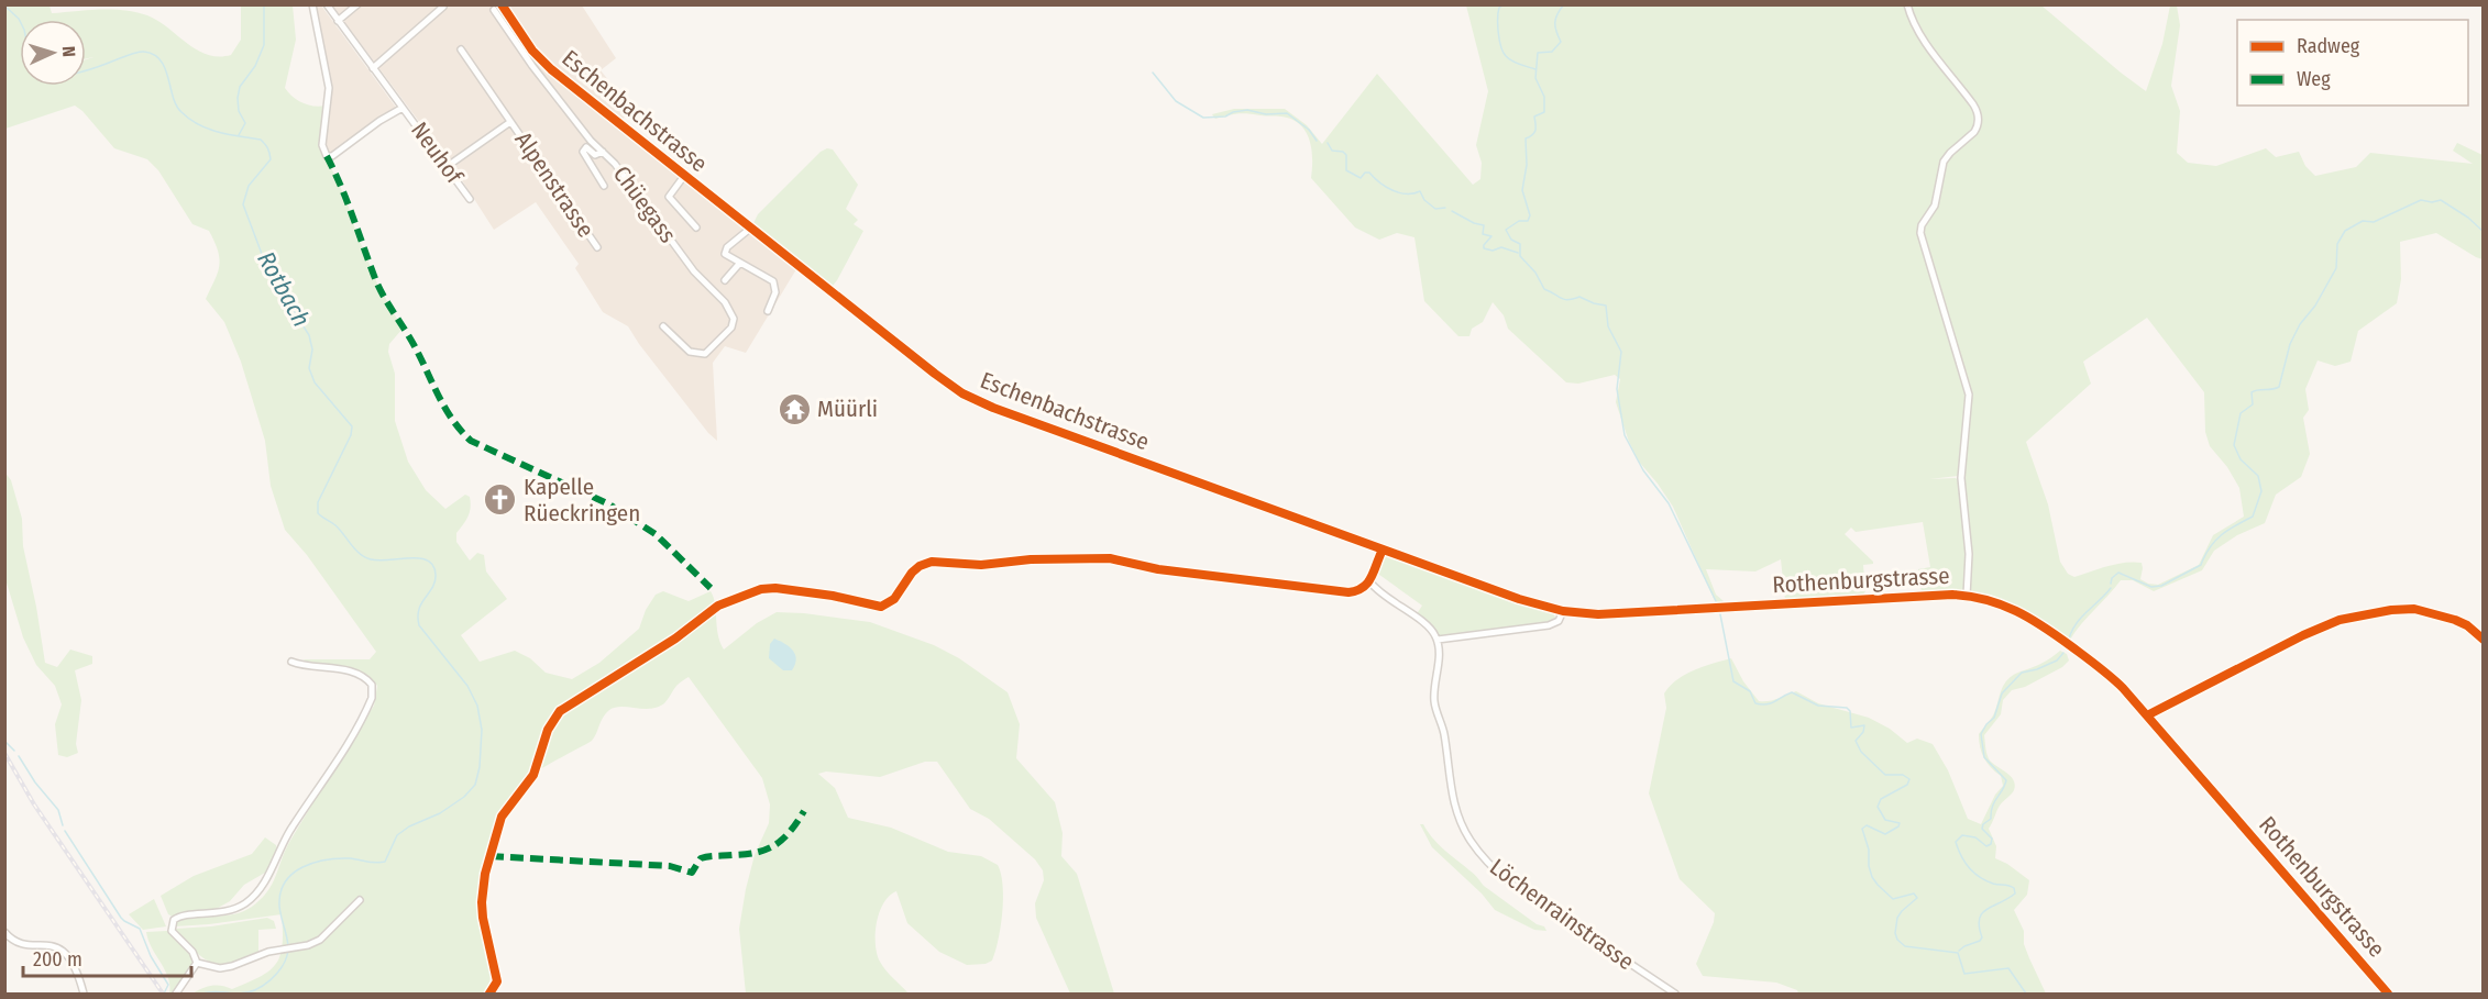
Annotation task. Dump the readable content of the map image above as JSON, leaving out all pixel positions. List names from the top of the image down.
{
  "streets": {
    "street": [
      "Eschenbachstrasse",
      "Neuhof",
      "Alpenstrasse",
      "Chüegass",
      "Rothenburgstrasse",
      "Löchenrainstrasse"
    ]
  },
  "crossings": [
    ["Eschenbachstrasse", "Chüegass"],
    ["Eschenbachstrasse", "Rothenburgstrasse"],
    ["Neuhof", "Alpenstrasse"]
  ],
  "water": ["Rotbach"],
  "places": {
    "temple": ["Müürli"],
    "church": ["Kapelle Rüeckringen"]
  },
  "legend": ["Radweg", "Weg"],
  "scale_bar": "200 m",
  "north": "right"
}
